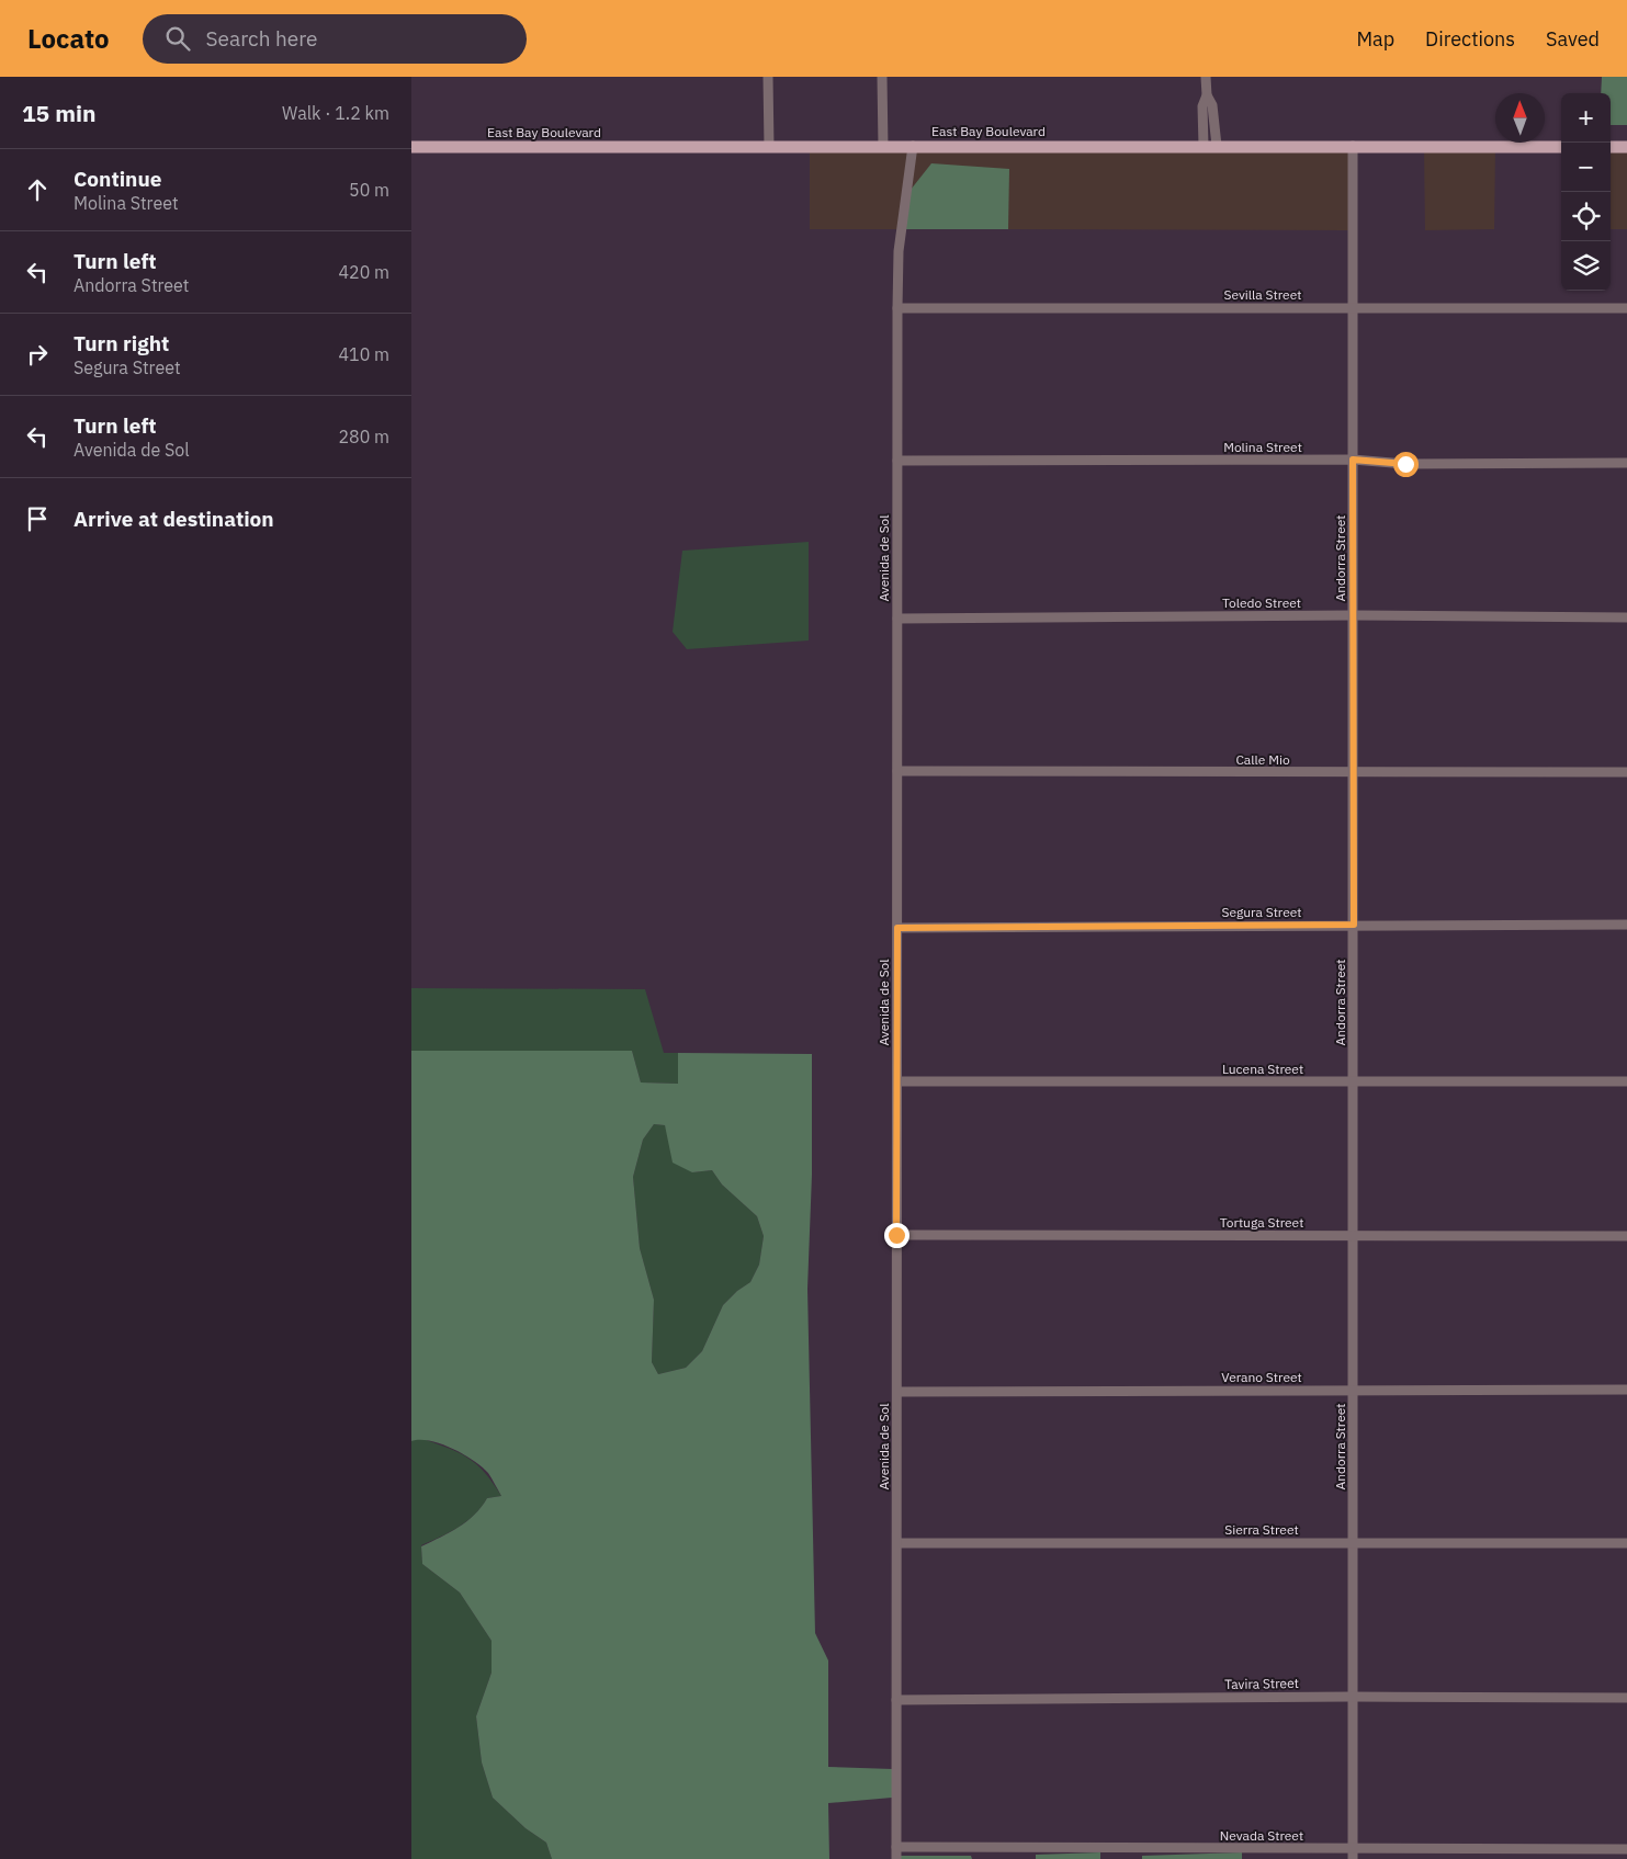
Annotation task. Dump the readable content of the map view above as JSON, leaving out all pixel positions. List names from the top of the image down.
{
  "streets": {
    "main road": ["East Bay Boulevard"],
    "street": [
      "Sevilla Street",
      "Molina Street",
      "Avenida de Sol",
      "Andorra Street",
      "Toledo Street",
      "Calle Mio",
      "Segura Street",
      "Lucena Street",
      "Tortuga Street",
      "Verano Street",
      "Sierra Street",
      "Tavira Street",
      "Nevada Street"
    ]
  },
  "crossings": [
    ["East Bay Boulevard", "Avenida de Sol"],
    ["East Bay Boulevard", "Andorra Street"],
    ["Sevilla Street", "Avenida de Sol"],
    ["Sevilla Street", "Andorra Street"],
    ["Molina Street", "Avenida de Sol"],
    ["Molina Street", "Andorra Street"],
    ["Avenida de Sol", "Toledo Street"],
    ["Avenida de Sol", "Calle Mio"],
    ["Avenida de Sol", "Segura Street"],
    ["Avenida de Sol", "Lucena Street"],
    ["Avenida de Sol", "Tortuga Street"],
    ["Avenida de Sol", "Verano Street"],
    ["Avenida de Sol", "Sierra Street"],
    ["Avenida de Sol", "Tavira Street"],
    ["Avenida de Sol", "Nevada Street"],
    ["Andorra Street", "Toledo Street"],
    ["Andorra Street", "Calle Mio"],
    ["Andorra Street", "Segura Street"],
    ["Andorra Street", "Lucena Street"],
    ["Andorra Street", "Tortuga Street"],
    ["Andorra Street", "Verano Street"],
    ["Andorra Street", "Sierra Street"],
    ["Andorra Street", "Tavira Street"],
    ["Andorra Street", "Nevada Street"]
  ],
  "north": "top",
  "page": {
    "header": "Locato",
    "search": "Search here",
    "nav": ["Map", "Directions", "Saved"],
    "heading": ["15 min", "Walk · 1.2 km"],
    "map_buttons": ["+", "−"],
    "list": [
      ["Continue", "Molina Street", "50 m"],
      ["Turn left", "Andorra Street", "420 m"],
      ["Turn right", "Segura Street", "410 m"],
      ["Turn left", "Avenida de Sol", "280 m"],
      "Arrive at destination"
    ]
  }
}
